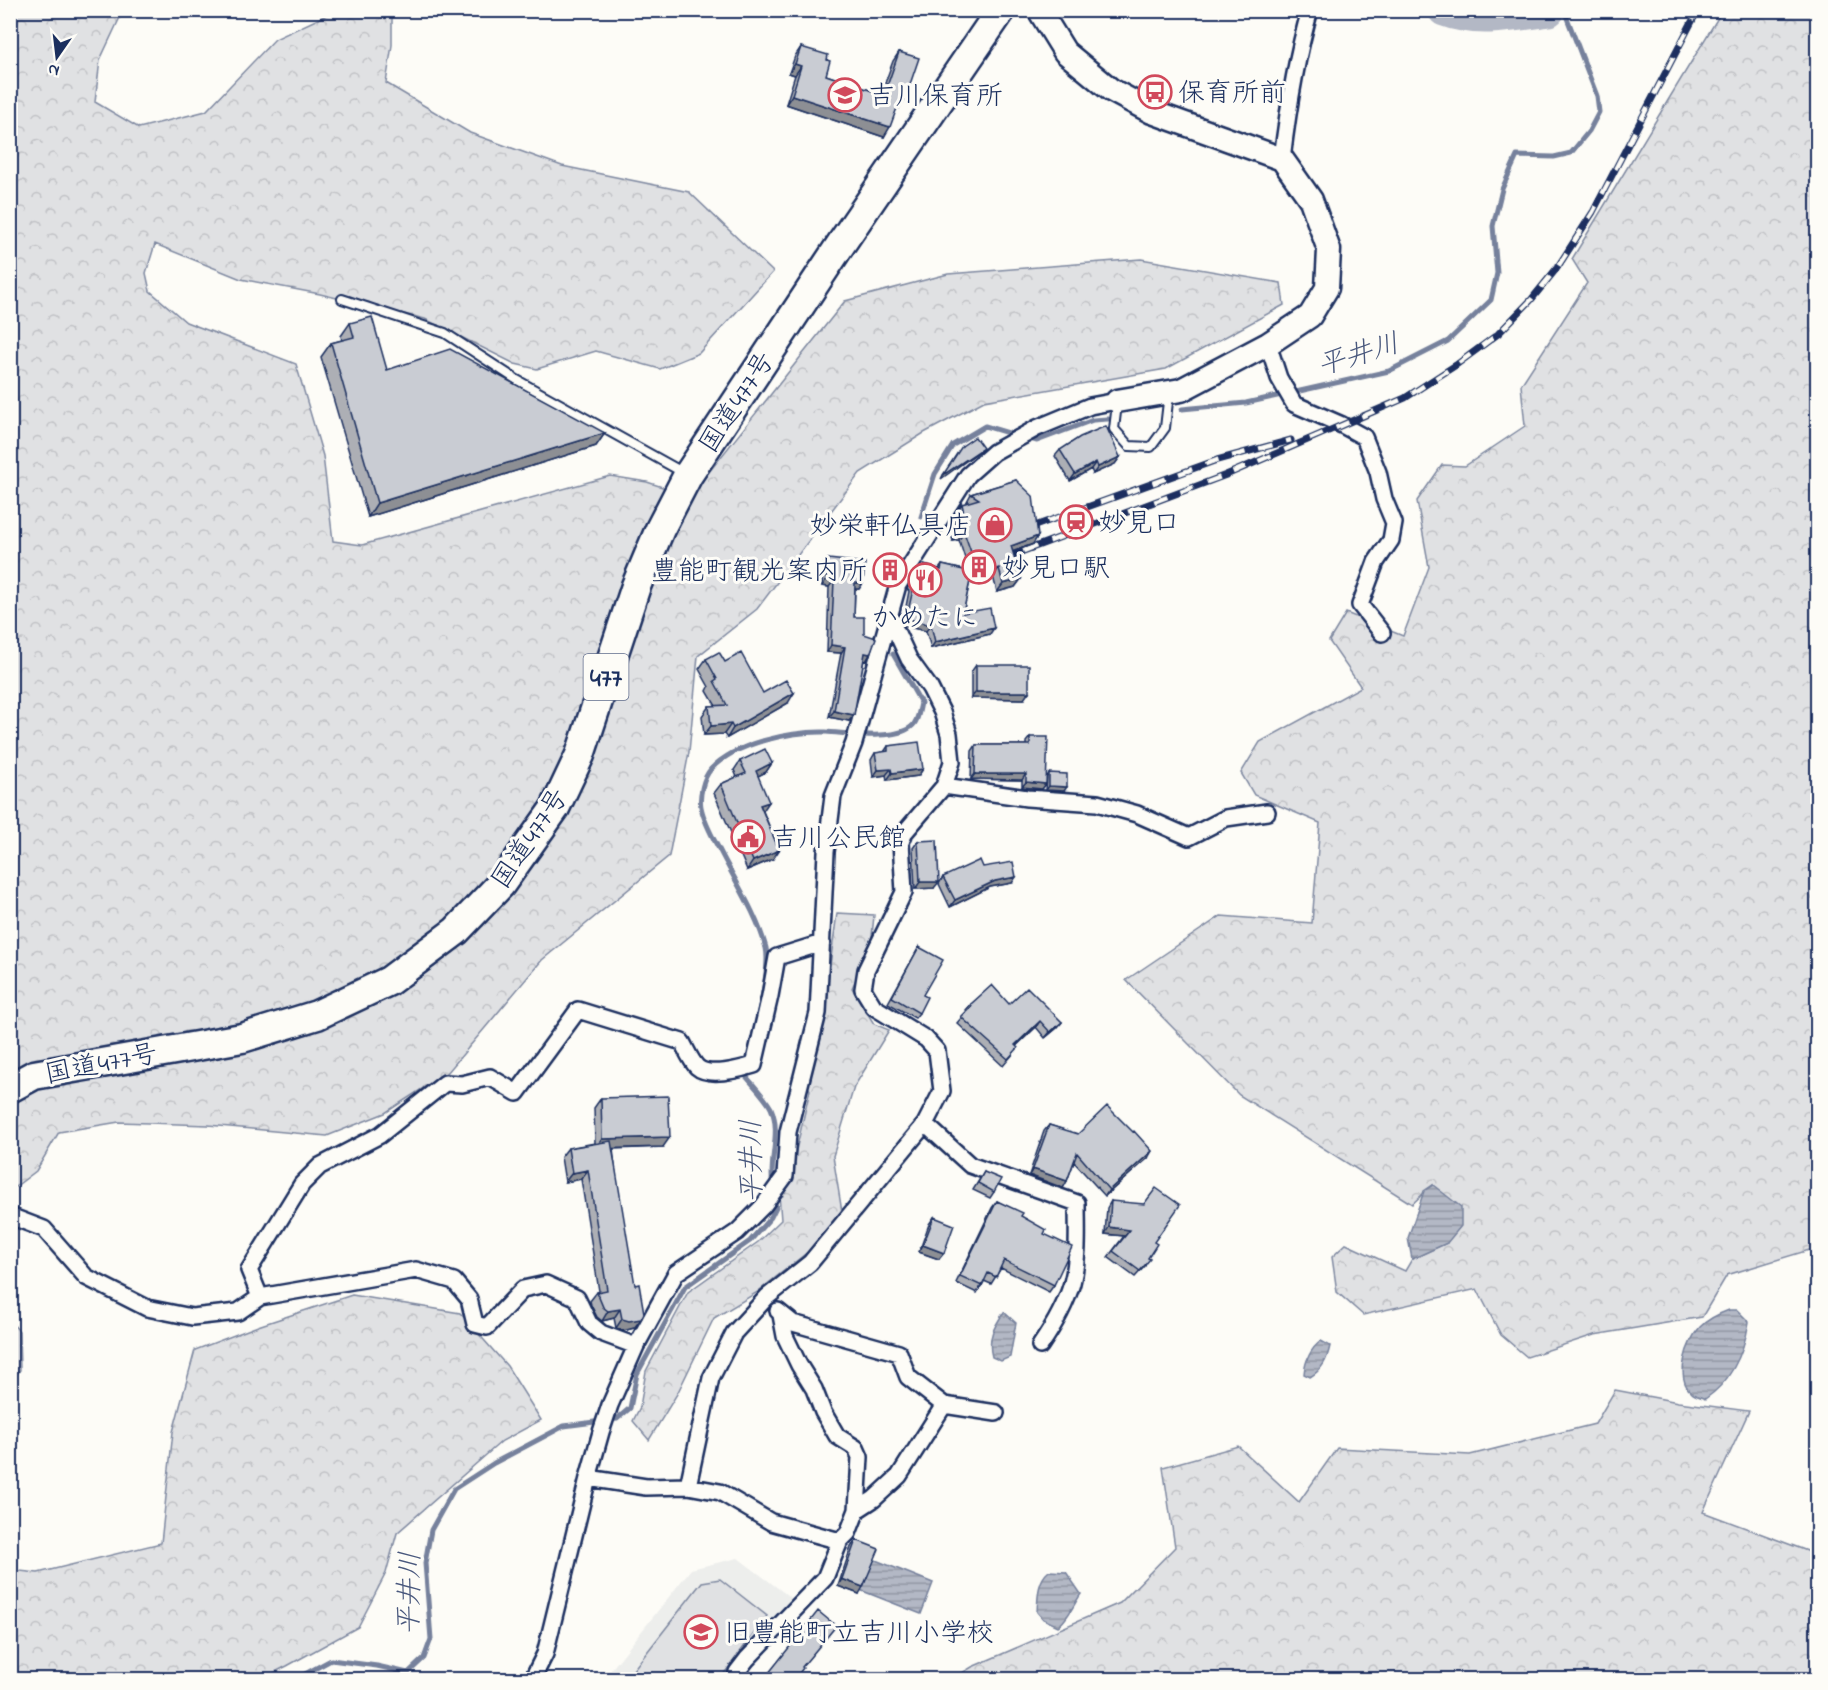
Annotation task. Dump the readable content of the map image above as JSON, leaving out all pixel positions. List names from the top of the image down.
{
  "streets": {
    "highway": ["国道477号", "477"]
  },
  "water": ["平井川"],
  "places": {
    "bus stop": ["保育所前"],
    "school or university": ["吉川保育所", "旧豊能町立吉川小学校"],
    "station": ["妙見口"],
    "shop": ["妙栄軒仏具店"],
    "building": ["妙見口駅", "豊能町観光案内所"],
    "restaurant": ["かめたに"],
    "public building": ["吉川公民館"]
  },
  "north": "bottom"
}
